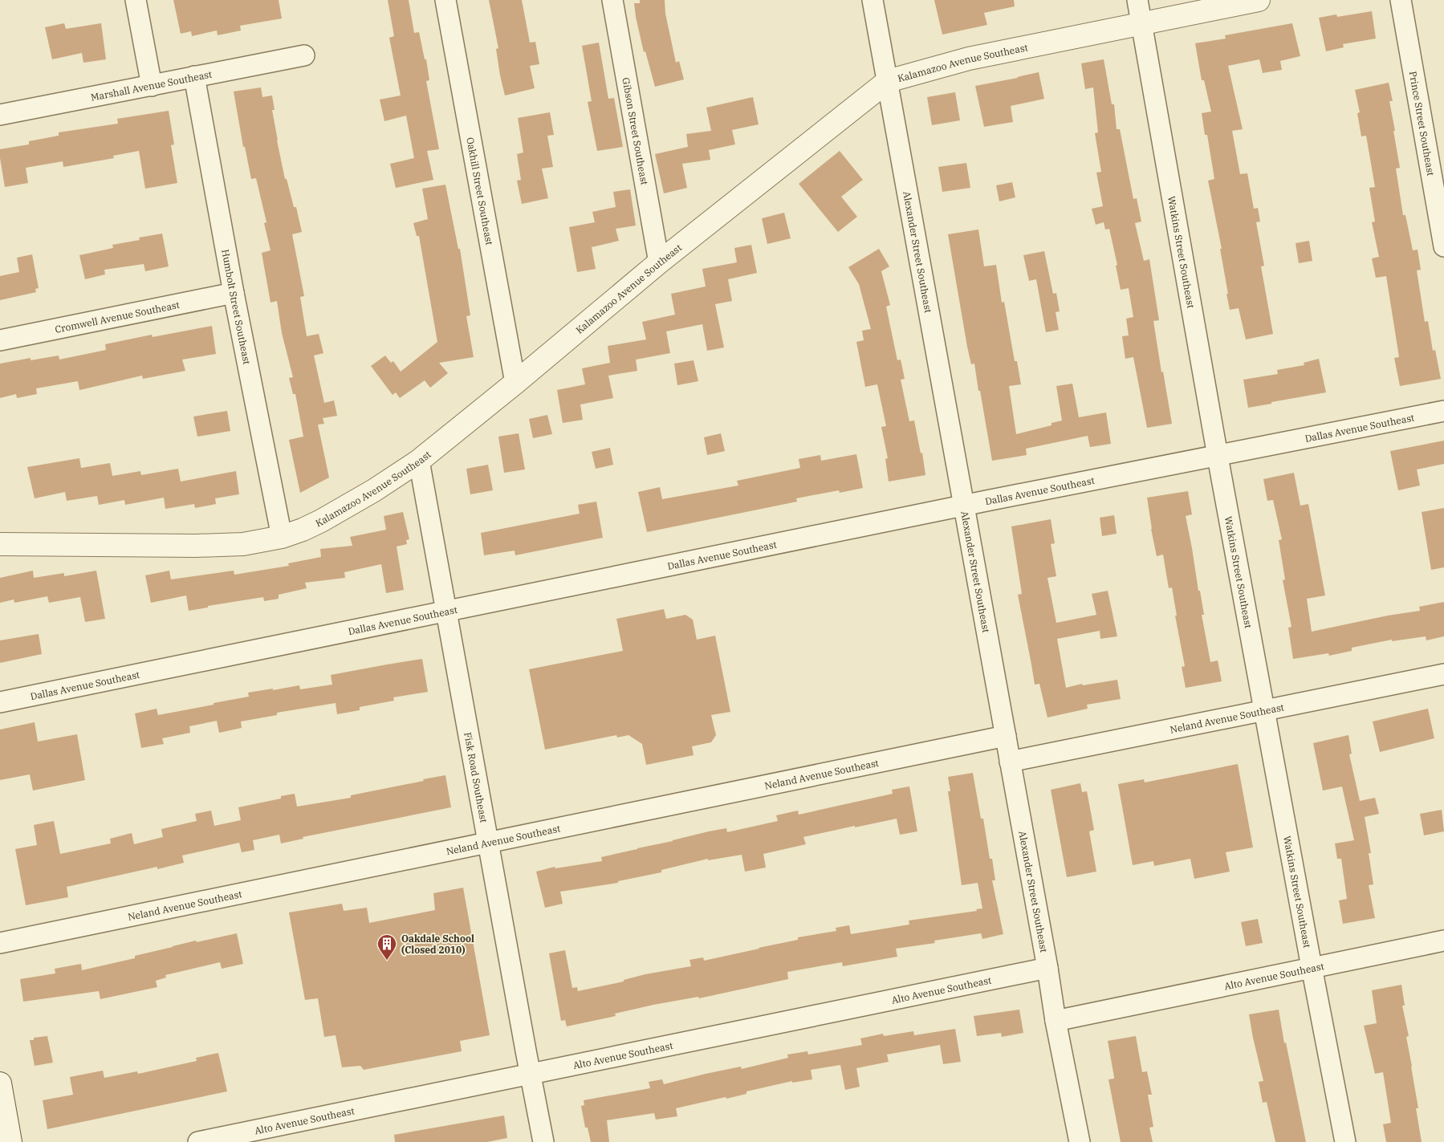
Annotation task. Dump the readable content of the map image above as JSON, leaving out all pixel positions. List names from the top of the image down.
{
  "streets": {
    "street": [
      "Kalamazoo Avenue Southeast",
      "Marshall Avenue Southeast",
      "Prince Street Southeast",
      "Gibson Street Southeast",
      "Oakhill Street Southeast",
      "Alexander Street Southeast",
      "Watkins Street Southeast",
      "Humbolt Street Southeast",
      "Cromwell Avenue Southeast",
      "Dallas Avenue Southeast",
      "Neland Avenue Southeast",
      "Fisk Road Southeast",
      "Alto Avenue Southeast"
    ]
  },
  "crossings": [
    ["Kalamazoo Avenue Southeast", "Gibson Street Southeast"],
    ["Kalamazoo Avenue Southeast", "Oakhill Street Southeast"],
    ["Kalamazoo Avenue Southeast", "Alexander Street Southeast"],
    ["Kalamazoo Avenue Southeast", "Watkins Street Southeast"],
    ["Kalamazoo Avenue Southeast", "Humbolt Street Southeast"],
    ["Kalamazoo Avenue Southeast", "Fisk Road Southeast"],
    ["Marshall Avenue Southeast", "Humbolt Street Southeast"],
    ["Alexander Street Southeast", "Dallas Avenue Southeast"],
    ["Alexander Street Southeast", "Neland Avenue Southeast"],
    ["Alexander Street Southeast", "Alto Avenue Southeast"],
    ["Watkins Street Southeast", "Dallas Avenue Southeast"],
    ["Watkins Street Southeast", "Neland Avenue Southeast"],
    ["Watkins Street Southeast", "Alto Avenue Southeast"],
    ["Humbolt Street Southeast", "Cromwell Avenue Southeast"],
    ["Dallas Avenue Southeast", "Fisk Road Southeast"],
    ["Neland Avenue Southeast", "Fisk Road Southeast"],
    ["Fisk Road Southeast", "Alto Avenue Southeast"]
  ],
  "places": {
    "building": ["Oakdale School (Closed 2010)"]
  }
}
